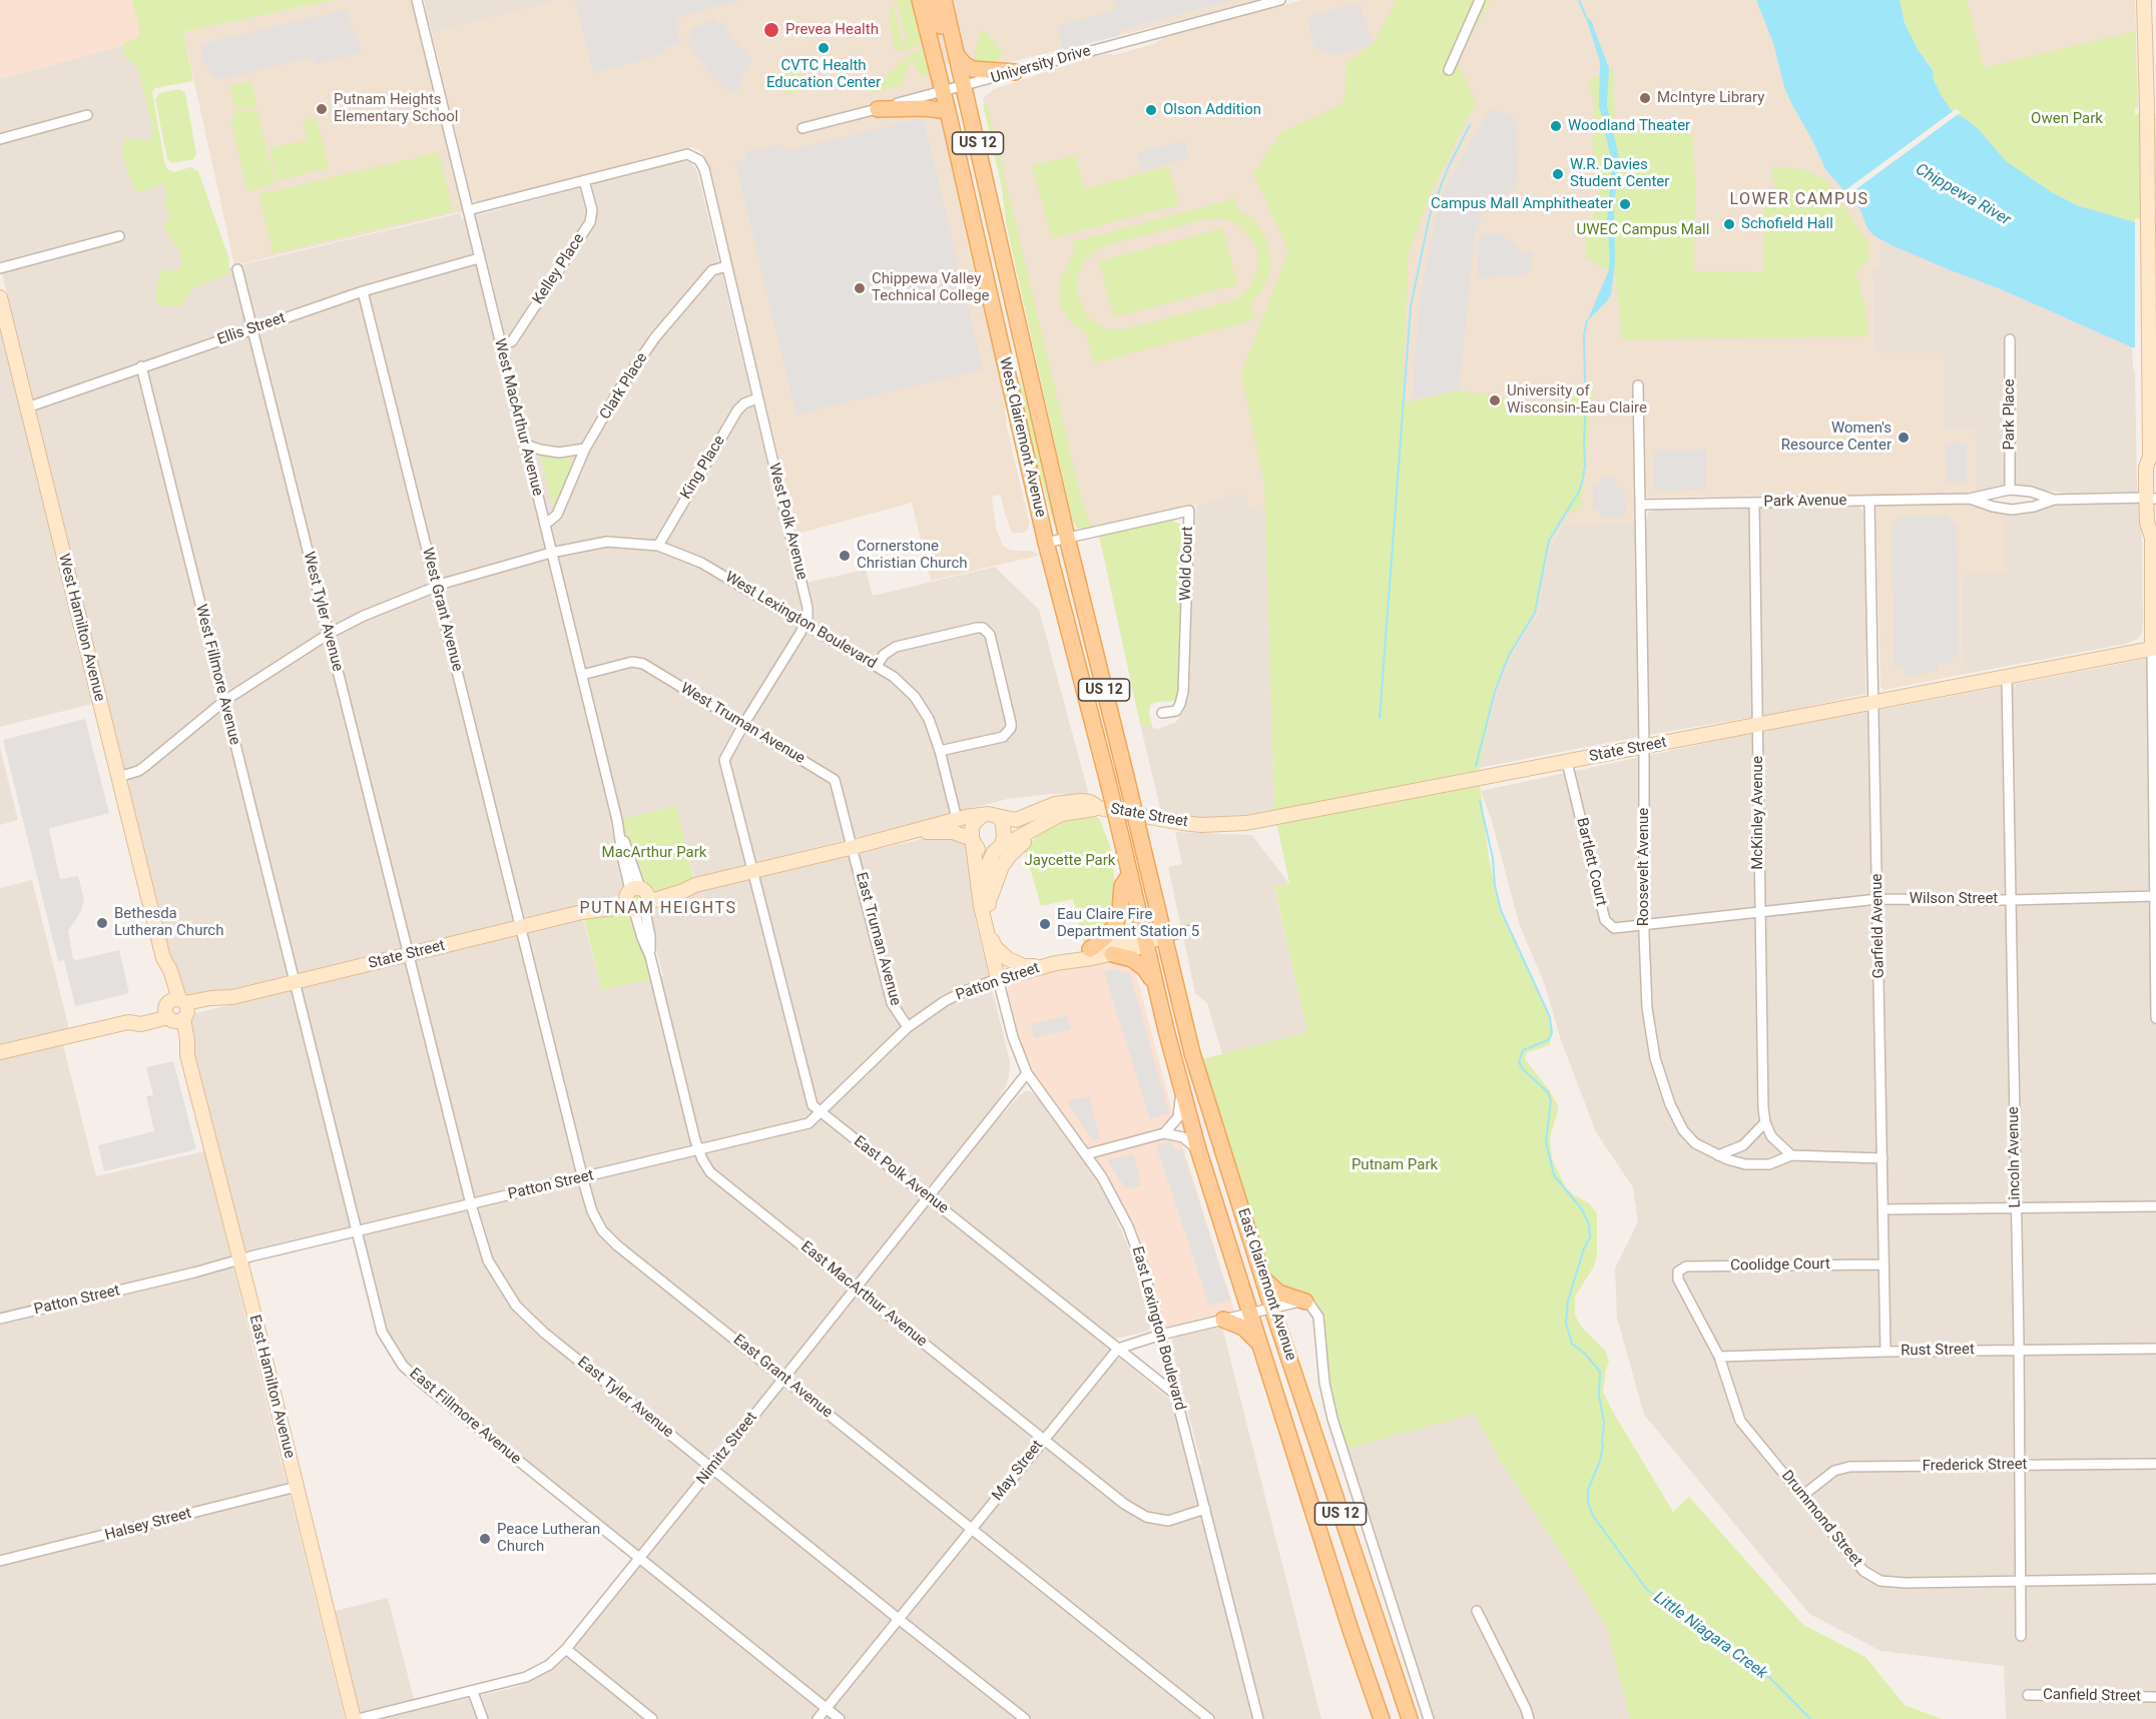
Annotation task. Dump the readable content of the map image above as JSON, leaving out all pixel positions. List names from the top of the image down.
{
  "streets": {
    "main road": [
      "US 12",
      "West Clairemont Avenue",
      "West Hamilton Avenue",
      "State Street",
      "Patton Street",
      "East Clairemont Avenue",
      "East Lexington Boulevard",
      "East Hamilton Avenue"
    ],
    "street": [
      "University Drive",
      "Kelley Place",
      "Ellis Street",
      "Clark Place",
      "Park Place",
      "West MacArthur Avenue",
      "King Place",
      "Park Avenue",
      "West Polk Avenue",
      "Wold Court",
      "West Grant Avenue",
      "West Tyler Avenue",
      "West Lexington Boulevard",
      "West Fillmore Avenue",
      "West Truman Avenue",
      "McKinley Avenue",
      "Bartlett Court",
      "Roosevelt Avenue",
      "Wilson Street",
      "Garfield Avenue",
      "East Truman Avenue",
      "Lincoln Avenue",
      "East Polk Avenue",
      "Coolidge Court",
      "East MacArthur Avenue",
      "Rust Street",
      "East Grant Avenue",
      "East Tyler Avenue",
      "East Fillmore Avenue",
      "Nimitz Street",
      "Frederick Street",
      "May Street",
      "Drummond Street",
      "Halsey Street",
      "Canfield Street"
    ]
  },
  "crossings": [
    ["University Drive", "West Clairemont Avenue"],
    ["Kelley Place", "West MacArthur Avenue"],
    ["Kelley Place", "West Polk Avenue"],
    ["Ellis Street", "West MacArthur Avenue"],
    ["Ellis Street", "West Grant Avenue"],
    ["Ellis Street", "West Tyler Avenue"],
    ["Ellis Street", "West Hamilton Avenue"],
    ["Ellis Street", "West Fillmore Avenue"],
    ["Clark Place", "West MacArthur Avenue"],
    ["Clark Place", "West Polk Avenue"],
    ["Park Place", "Park Avenue"],
    ["West MacArthur Avenue", "West Lexington Boulevard"],
    ["West MacArthur Avenue", "West Truman Avenue"],
    ["West MacArthur Avenue", "State Street"],
    ["West MacArthur Avenue", "East MacArthur Avenue"],
    ["West Clairemont Avenue", "Wold Court"],
    ["West Clairemont Avenue", "East Clairemont Avenue"],
    ["King Place", "West Polk Avenue"],
    ["King Place", "West Lexington Boulevard"],
    ["Park Avenue", "McKinley Avenue"],
    ["Park Avenue", "Roosevelt Avenue"],
    ["Park Avenue", "Garfield Avenue"],
    ["West Polk Avenue", "West Lexington Boulevard"],
    ["West Grant Avenue", "West Lexington Boulevard"],
    ["West Grant Avenue", "State Street"],
    ["West Grant Avenue", "East Grant Avenue"],
    ["West Tyler Avenue", "West Lexington Boulevard"],
    ["West Tyler Avenue", "State Street"],
    ["West Tyler Avenue", "East Tyler Avenue"],
    ["West Lexington Boulevard", "West Hamilton Avenue"],
    ["West Lexington Boulevard", "West Fillmore Avenue"],
    ["West Lexington Boulevard", "State Street"],
    ["West Hamilton Avenue", "State Street"],
    ["West Hamilton Avenue", "East Hamilton Avenue"],
    ["West Fillmore Avenue", "State Street"],
    ["West Fillmore Avenue", "East Fillmore Avenue"],
    ["West Truman Avenue", "State Street"],
    ["West Truman Avenue", "East Truman Avenue"],
    ["State Street", "McKinley Avenue"],
    ["State Street", "Bartlett Court"],
    ["State Street", "Roosevelt Avenue"],
    ["State Street", "Garfield Avenue"],
    ["State Street", "East Truman Avenue"],
    ["State Street", "Lincoln Avenue"],
    ["State Street", "East Polk Avenue"],
    ["State Street", "East MacArthur Avenue"],
    ["State Street", "East Lexington Boulevard"],
    ["State Street", "East Grant Avenue"],
    ["State Street", "East Hamilton Avenue"],
    ["State Street", "East Tyler Avenue"],
    ["State Street", "East Fillmore Avenue"],
    ["McKinley Avenue", "Wilson Street"],
    ["Bartlett Court", "Roosevelt Avenue"],
    ["Bartlett Court", "Wilson Street"],
    ["Roosevelt Avenue", "Wilson Street"],
    ["Roosevelt Avenue", "Garfield Avenue"],
    ["Wilson Street", "Garfield Avenue"],
    ["Wilson Street", "Lincoln Avenue"],
    ["Garfield Avenue", "Coolidge Court"],
    ["Garfield Avenue", "Rust Street"],
    ["East Truman Avenue", "Patton Street"],
    ["Patton Street", "East Polk Avenue"],
    ["Patton Street", "East Clairemont Avenue"],
    ["Patton Street", "East MacArthur Avenue"],
    ["Patton Street", "East Lexington Boulevard"],
    ["Patton Street", "East Grant Avenue"],
    ["Patton Street", "East Hamilton Avenue"],
    ["Patton Street", "East Tyler Avenue"],
    ["Patton Street", "East Fillmore Avenue"],
    ["Patton Street", "Nimitz Street"],
    ["Lincoln Avenue", "Rust Street"],
    ["Lincoln Avenue", "Frederick Street"],
    ["Lincoln Avenue", "Drummond Street"],
    ["East Polk Avenue", "East Lexington Boulevard"],
    ["East Polk Avenue", "Nimitz Street"],
    ["East Polk Avenue", "May Street"],
    ["Coolidge Court", "Drummond Street"],
    ["East Clairemont Avenue", "East Lexington Boulevard"],
    ["East Clairemont Avenue", "Nimitz Street"],
    ["East MacArthur Avenue", "East Lexington Boulevard"],
    ["East MacArthur Avenue", "Nimitz Street"],
    ["East MacArthur Avenue", "May Street"],
    ["East Lexington Boulevard", "Nimitz Street"],
    ["Rust Street", "Drummond Street"],
    ["East Grant Avenue", "Nimitz Street"],
    ["East Grant Avenue", "May Street"],
    ["East Hamilton Avenue", "Nimitz Street"],
    ["East Hamilton Avenue", "Halsey Street"],
    ["East Tyler Avenue", "Nimitz Street"],
    ["East Tyler Avenue", "May Street"],
    ["East Fillmore Avenue", "Nimitz Street"],
    ["East Fillmore Avenue", "May Street"],
    ["Frederick Street", "Drummond Street"]
  ],
  "districts": ["LOWER CAMPUS", "PUTNAM HEIGHTS"],
  "water": ["Chippewa River", "Little Niagara Creek"],
  "parks": [
    "Owen Park",
    "UWEC Campus Mall",
    "MacArthur Park",
    "Jaycette Park",
    "Putnam Park"
  ],
  "places": [
    "Prevea Health",
    "CVTC Health Education Center",
    "McIntyre Library",
    "Putnam Heights Elementary School",
    "Olson Addition",
    "Woodland Theater",
    "W.R. Davies Student Center",
    "Campus Mall Amphitheater",
    "Schofield Hall",
    "Chippewa Valley Technical College",
    "University of Wisconsin-Eau Claire",
    "Women's Resource Center",
    "Cornerstone Christian Church",
    "Bethesda Lutheran Church",
    "Eau Claire Fire Department Station 5",
    "Peace Lutheran Church"
  ]
}
